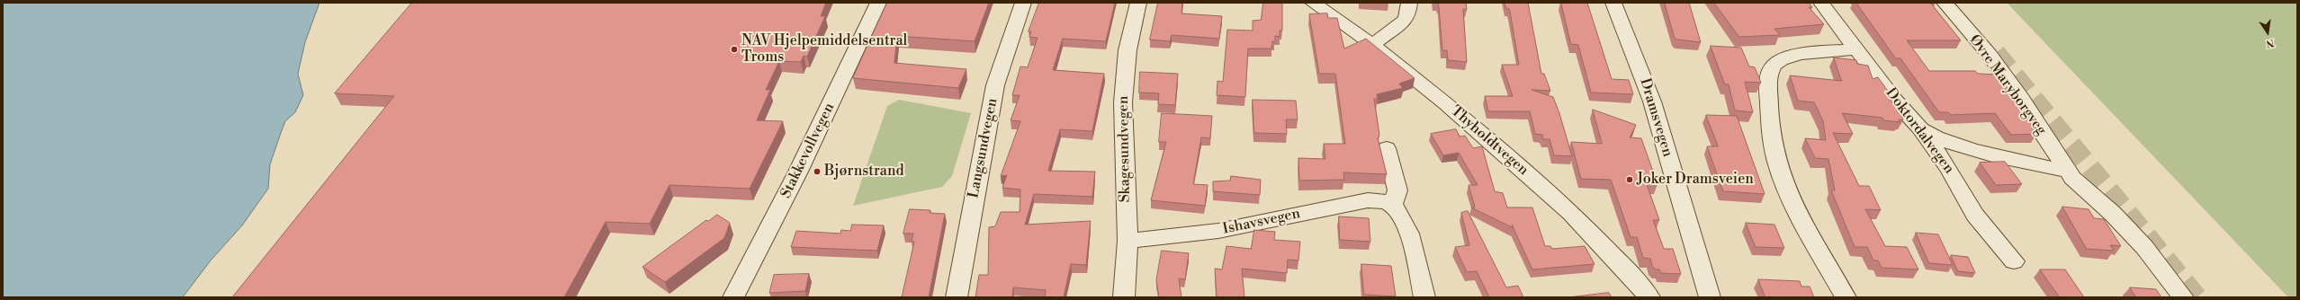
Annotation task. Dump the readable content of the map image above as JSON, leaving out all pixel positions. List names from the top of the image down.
{
  "streets": {
    "street": [
      "Øvre Maryborgveg",
      "Dramsvegen",
      "Doktordalvegen",
      "Thyholdtvegen",
      "Langsundvegen",
      "Skagesundvegen",
      "Stakkevollvegen",
      "Ishavsvegen"
    ]
  },
  "crossings": [
    ["Skagesundvegen", "Ishavsvegen"]
  ],
  "places": ["NAV Hjelpemiddelsentral Troms", "Bjørnstrand", "Joker Dramsveien"],
  "north": "bottom"
}
